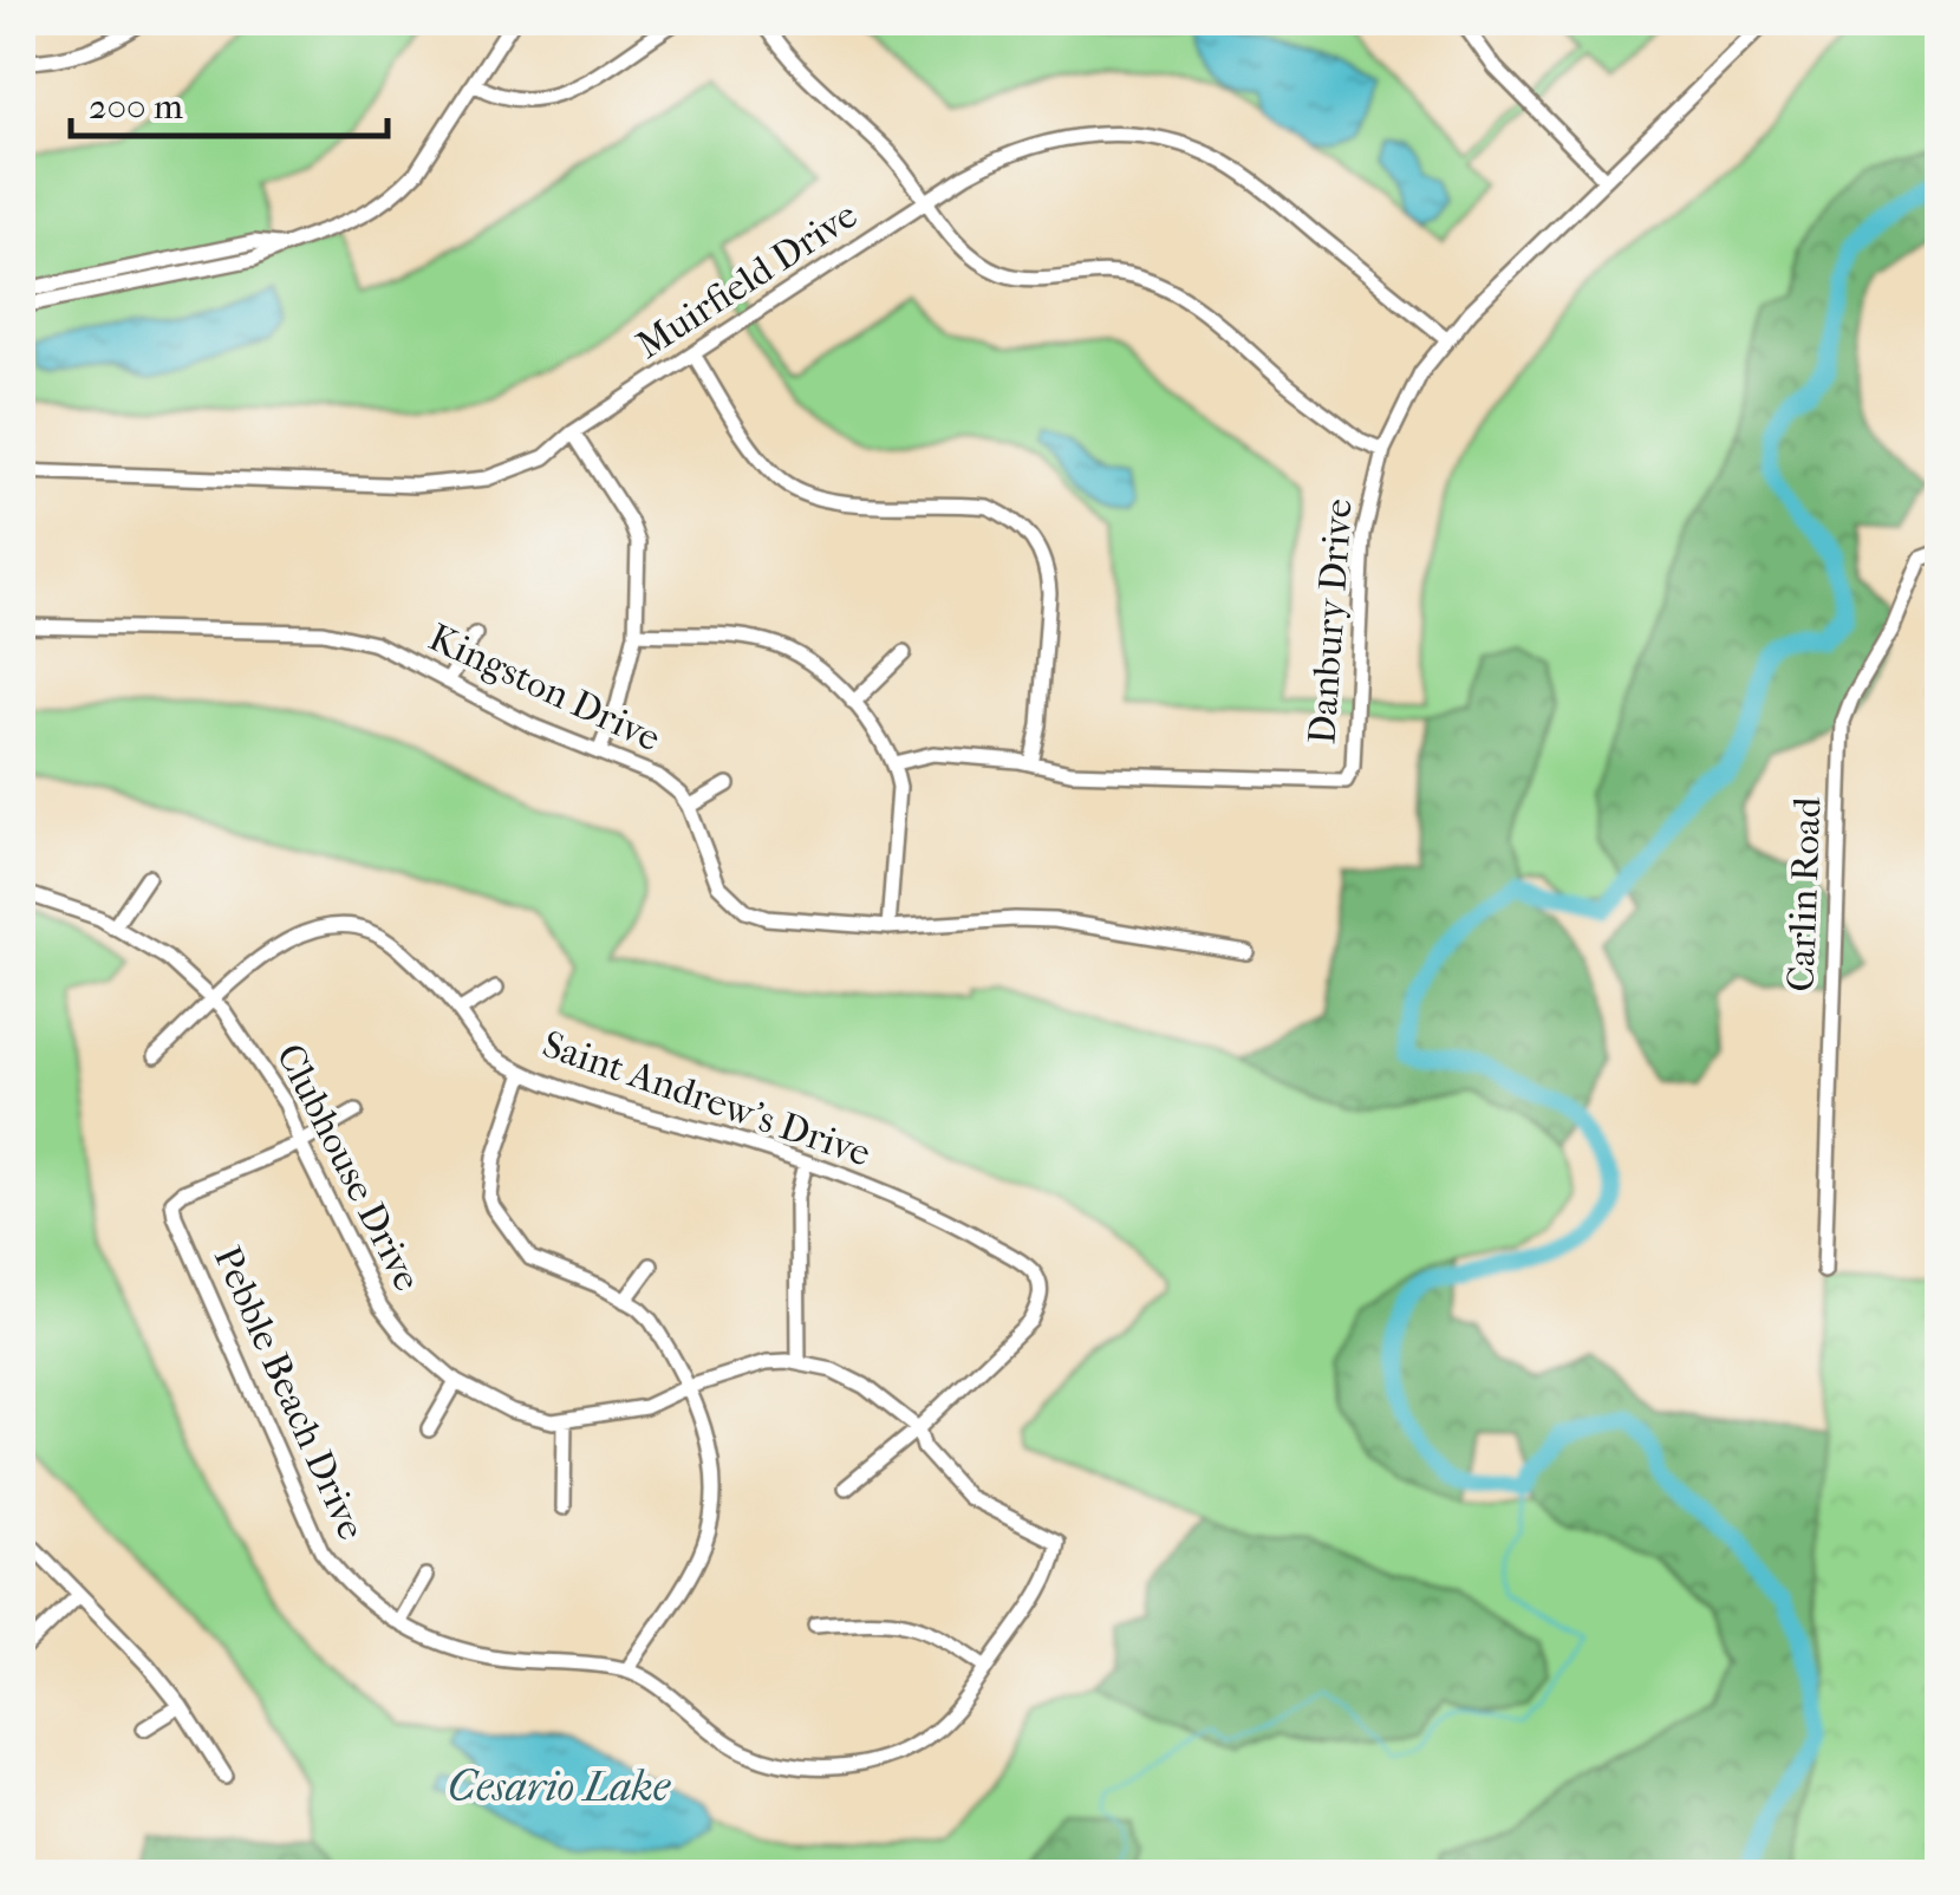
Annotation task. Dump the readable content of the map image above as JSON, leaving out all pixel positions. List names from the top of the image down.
{
  "streets": {
    "street": [
      "Muirfield Drive",
      "Danbury Drive",
      "Kingston Drive",
      "Carlin Road",
      "Saint Andrew's Drive",
      "Clubhouse Drive",
      "Pebble Beach Drive"
    ]
  },
  "crossings": [
    ["Muirfield Drive", "Danbury Drive"],
    ["Saint Andrew's Drive", "Clubhouse Drive"],
    ["Clubhouse Drive", "Pebble Beach Drive"]
  ],
  "water": ["Cesario Lake"],
  "scale_bar": "200 m"
}
